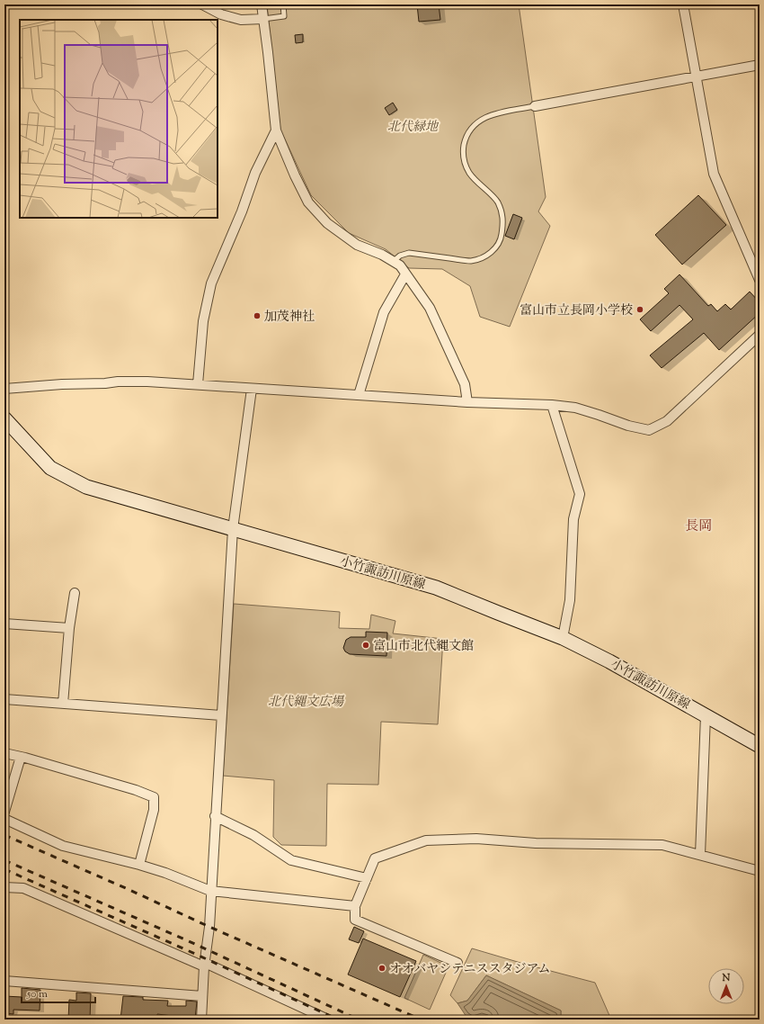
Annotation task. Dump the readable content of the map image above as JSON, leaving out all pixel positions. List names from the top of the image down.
{
  "streets": {
    "main road": ["小竹諏訪川原線"]
  },
  "districts": ["長岡"],
  "parks": ["北代緑地", "北代縄文広場"],
  "places": [
    "富山市立長岡小学校",
    "加茂神社",
    "富山市北代縄文館",
    "オオバヤシテニススタジアム"
  ],
  "scale_bar": "50 m",
  "north": "top"
}
